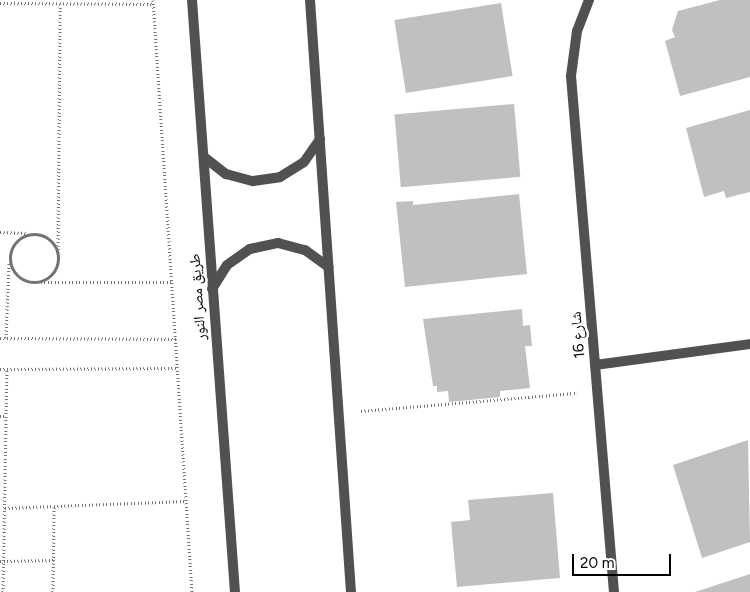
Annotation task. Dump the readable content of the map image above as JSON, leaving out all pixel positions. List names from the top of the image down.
{
  "streets": {
    "street": ["طريق مصر النور", "شارع 16"]
  },
  "scale_bar": "20 m"
}
